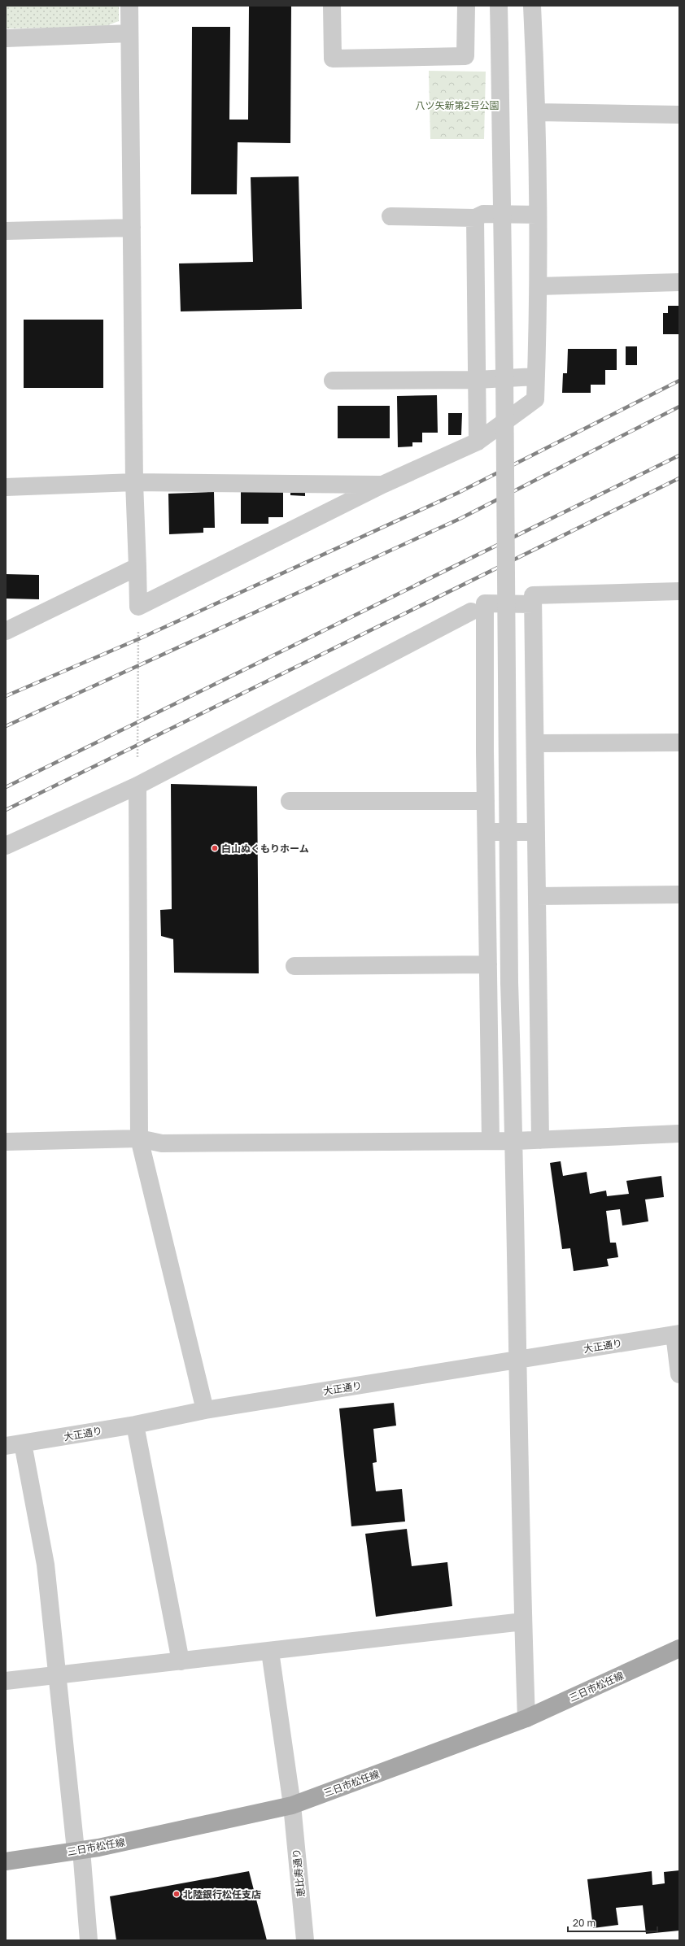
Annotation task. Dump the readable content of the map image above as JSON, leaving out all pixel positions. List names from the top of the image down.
{
  "streets": {
    "main road": ["三日市松任線"],
    "street": ["大正通り", "恵比寿通り"]
  },
  "crossings": [
    ["三日市松任線", "恵比寿通り"]
  ],
  "parks": ["八ツ矢新第2号公園"],
  "places": ["白山ぬくもりホーム", "北陸銀行松任支店"],
  "scale_bar": "20 m"
}
